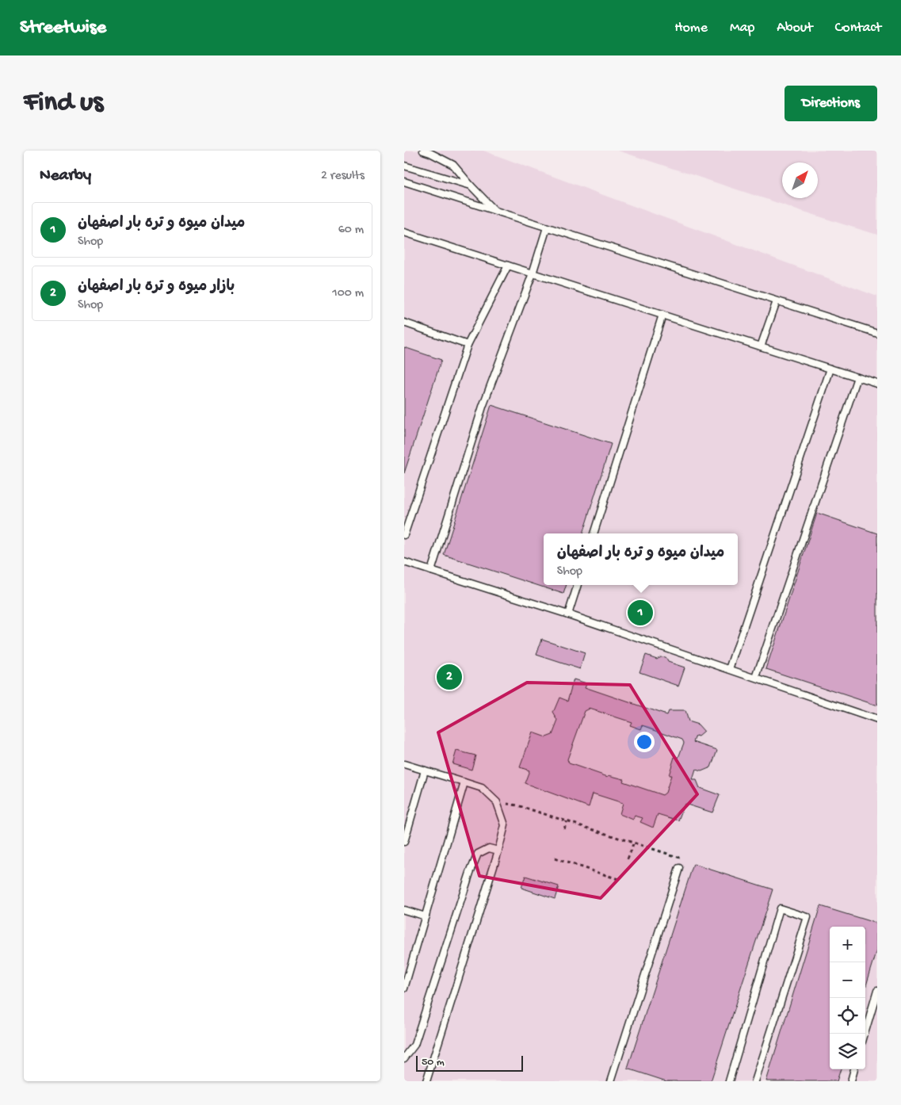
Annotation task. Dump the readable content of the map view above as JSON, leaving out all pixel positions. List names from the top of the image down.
{
  "scale_bar": "50 m",
  "north": "top right",
  "page": {
    "header": "Streetwise",
    "nav": [
      "Home",
      "Map",
      "About",
      "Contact"
    ],
    "buttons": "Directions",
    "title": "Find us",
    "heading": ["Nearby", "2 results"],
    "list": [
      {
        "mark": "1",
        "name": "میدان میوه و تره بار اصفهان",
        "note": "Shop",
        "value": "60 m"
      },
      {
        "mark": "2",
        "name": "بازار میوه و تره بار اصفهان",
        "note": "Shop",
        "value": "100 m"
      }
    ],
    "popup": ["میدان میوه و تره بار اصفهان", "Shop"],
    "pins": ["1", "2"],
    "map_buttons": ["+", "−"],
    "scale": "50 m"
  }
}
